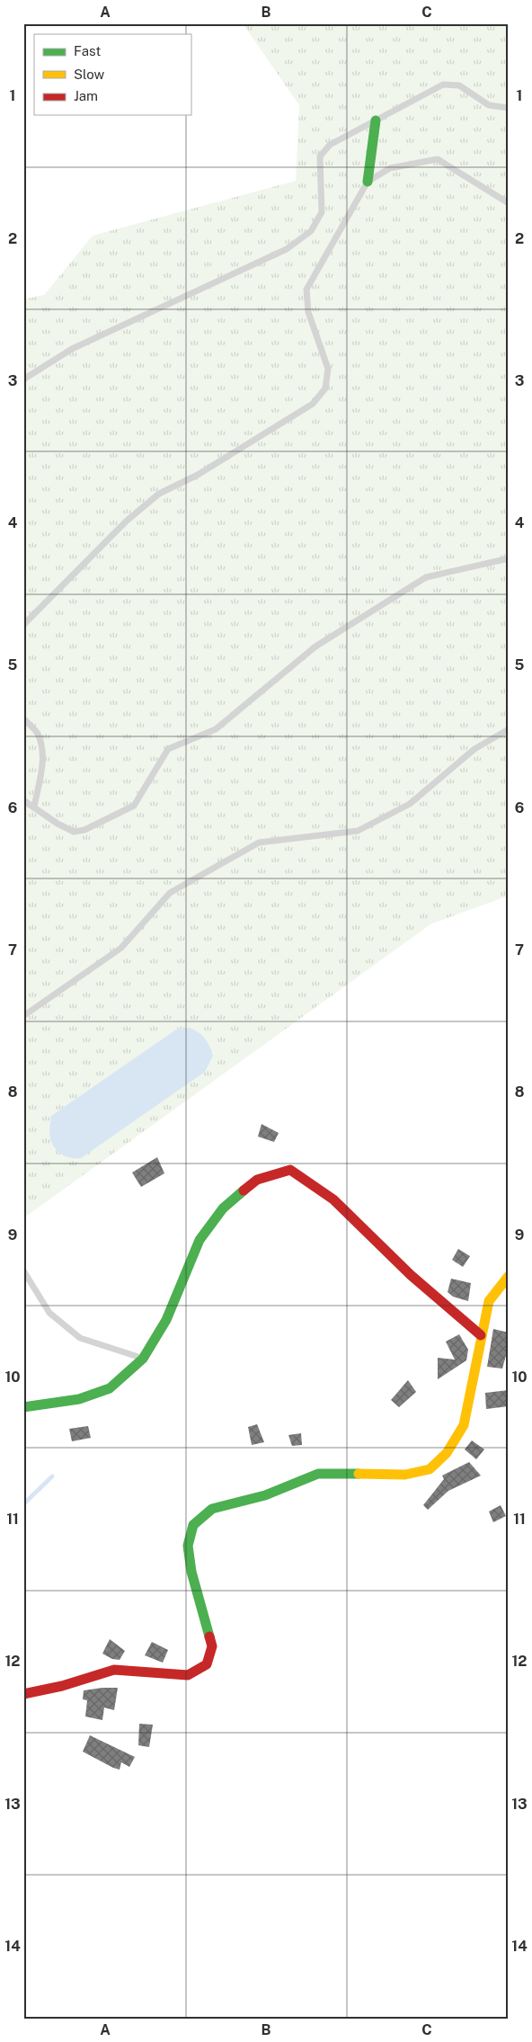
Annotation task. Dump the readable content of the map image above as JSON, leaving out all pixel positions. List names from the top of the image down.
{
  "legend": ["Fast", "Slow", "Jam"],
  "grid": {
    "columns": ["A", "B", "C"],
    "rows": [
      "1",
      "2",
      "3",
      "4",
      "5",
      "6",
      "7",
      "8",
      "9",
      "10",
      "11",
      "12",
      "13",
      "14"
    ]
  }
}
